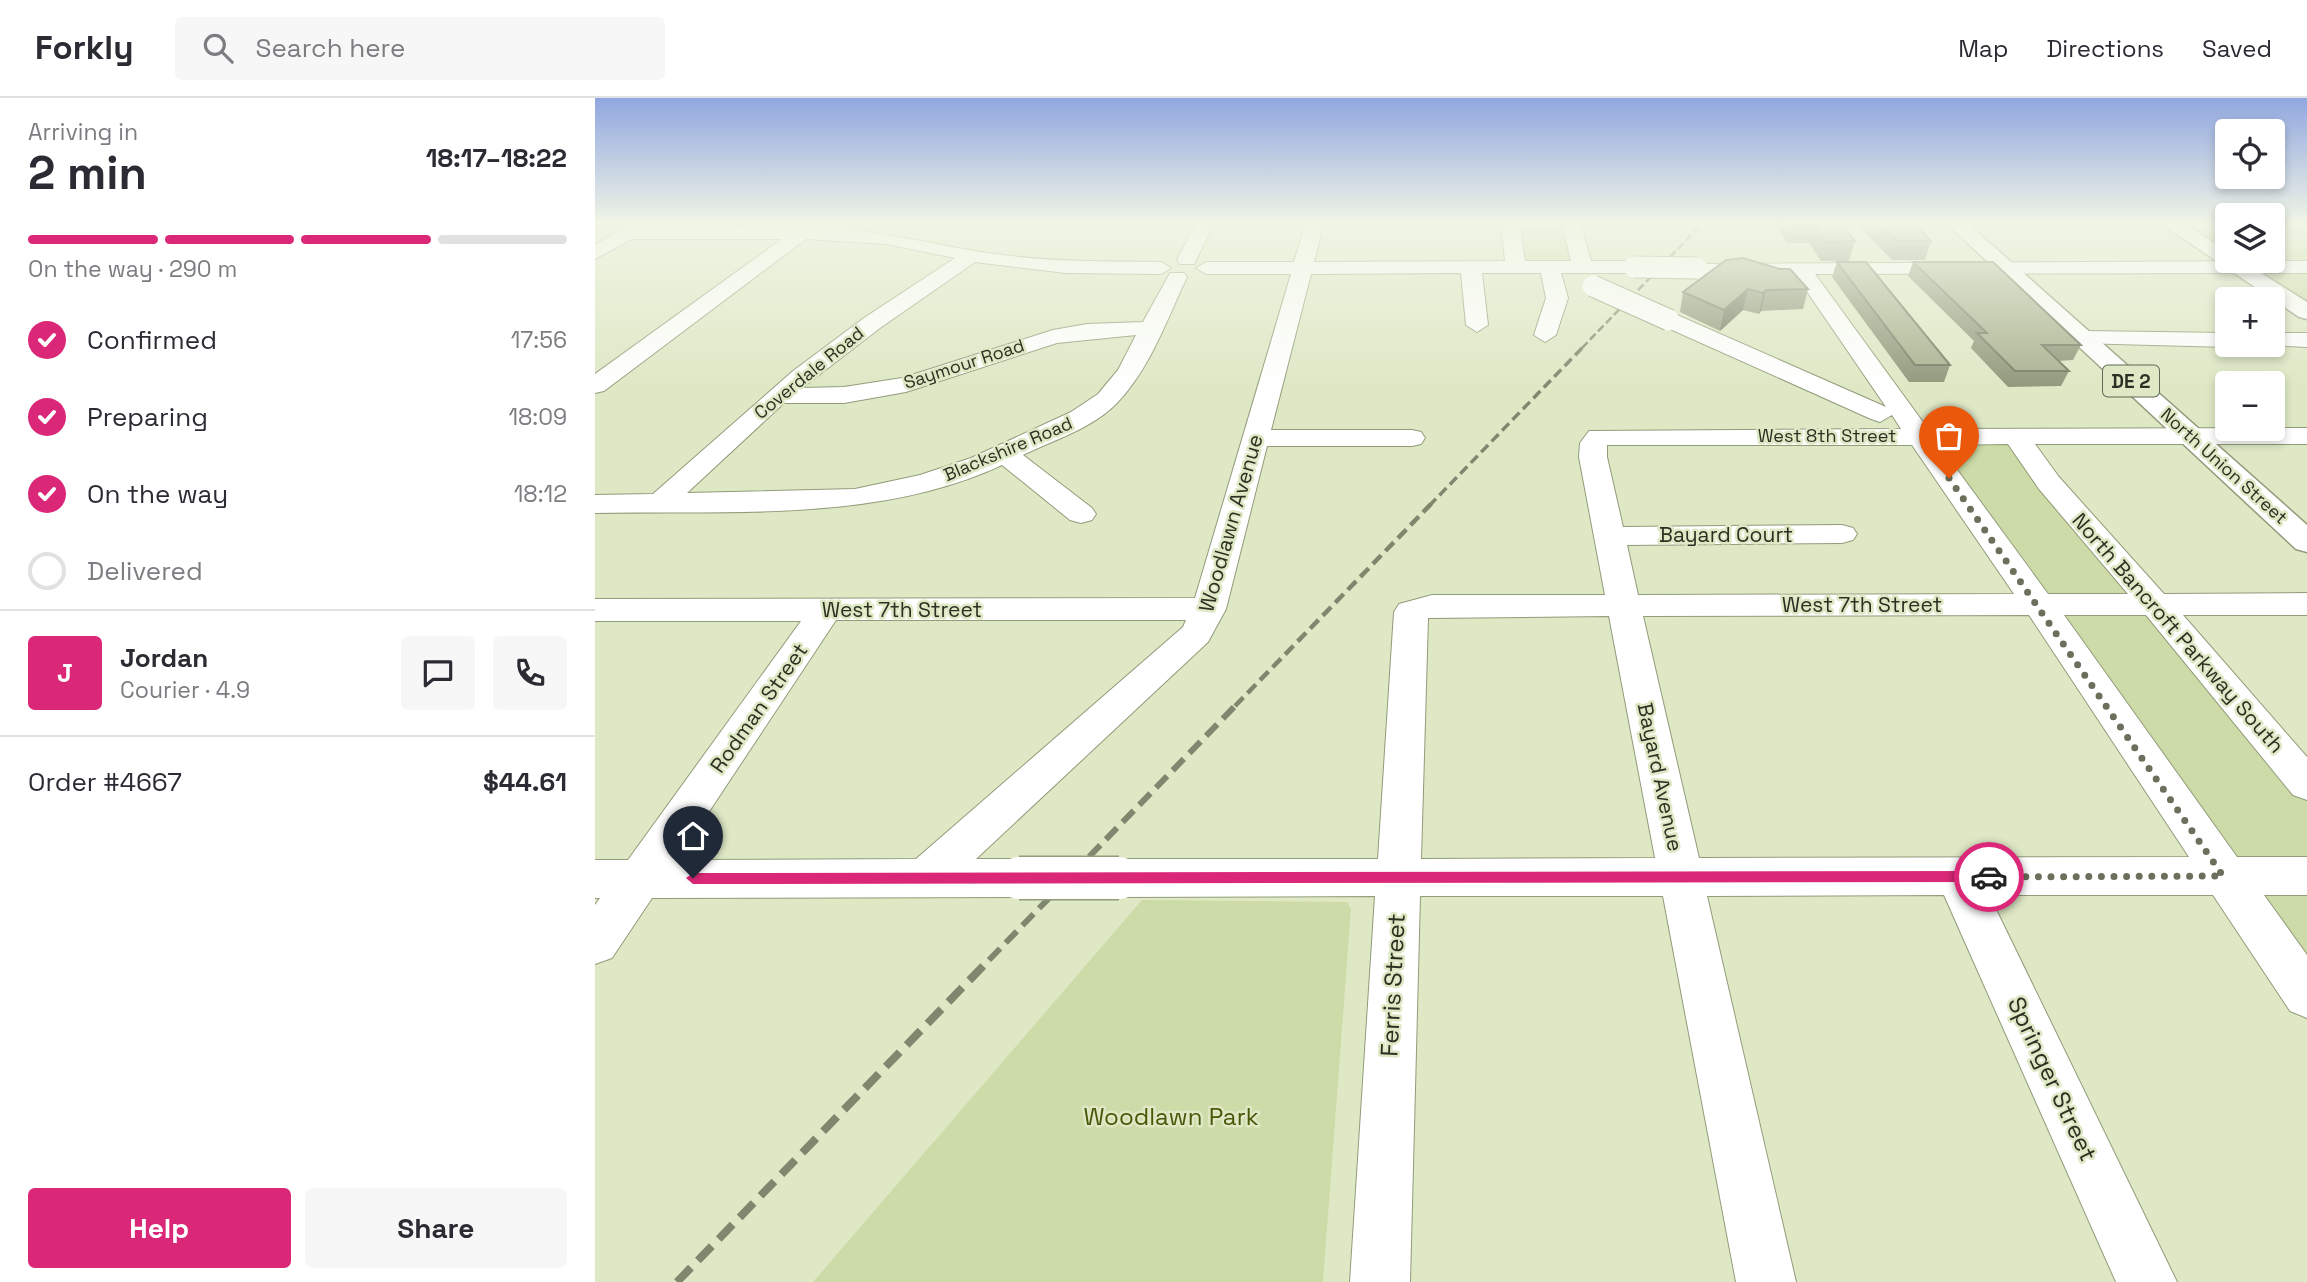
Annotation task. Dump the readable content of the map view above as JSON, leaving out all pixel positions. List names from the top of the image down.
{
  "streets": {
    "main road": ["DE 2", "North Union Street"],
    "street": [
      "Saymour Road",
      "Coverdale Road",
      "West 8th Street",
      "Blackshire Road",
      "Woodlawn Avenue",
      "Bayard Court",
      "West 7th Street",
      "North Bancroft Parkway South",
      "Rodman Street",
      "Bayard Avenue",
      "Ferris Street",
      "Springer Street"
    ]
  },
  "crossings": [
    ["Saymour Road", "Coverdale Road"],
    ["Saymour Road", "Blackshire Road"],
    ["Coverdale Road", "Blackshire Road"],
    ["West 8th Street", "North Union Street"],
    ["West 8th Street", "North Bancroft Parkway South"],
    ["West 8th Street", "Bayard Avenue"],
    ["Woodlawn Avenue", "West 7th Street"],
    ["Bayard Court", "Bayard Avenue"],
    ["West 7th Street", "North Bancroft Parkway South"],
    ["West 7th Street", "Rodman Street"],
    ["West 7th Street", "Bayard Avenue"],
    ["West 7th Street", "Ferris Street"]
  ],
  "parks": ["Woodlawn Park"],
  "page": {
    "header": "Forkly",
    "search": "Search here",
    "nav": ["Map", "Directions", "Saved"],
    "heading": ["2 min", "Arriving in", "18:17–18:22"],
    "panel": [
      "Jordan",
      "Courier · 4.9",
      "Order #4667",
      "$44.61"
    ],
    "map_buttons": ["+", "−"],
    "bar": "On the way · 290 m",
    "list": [
      ["Confirmed", "17:56"],
      ["Preparing", "18:09"],
      ["On the way", "18:12"],
      "Delivered"
    ],
    "round": "J",
    "buttons": ["Help", "Share"]
  }
}
